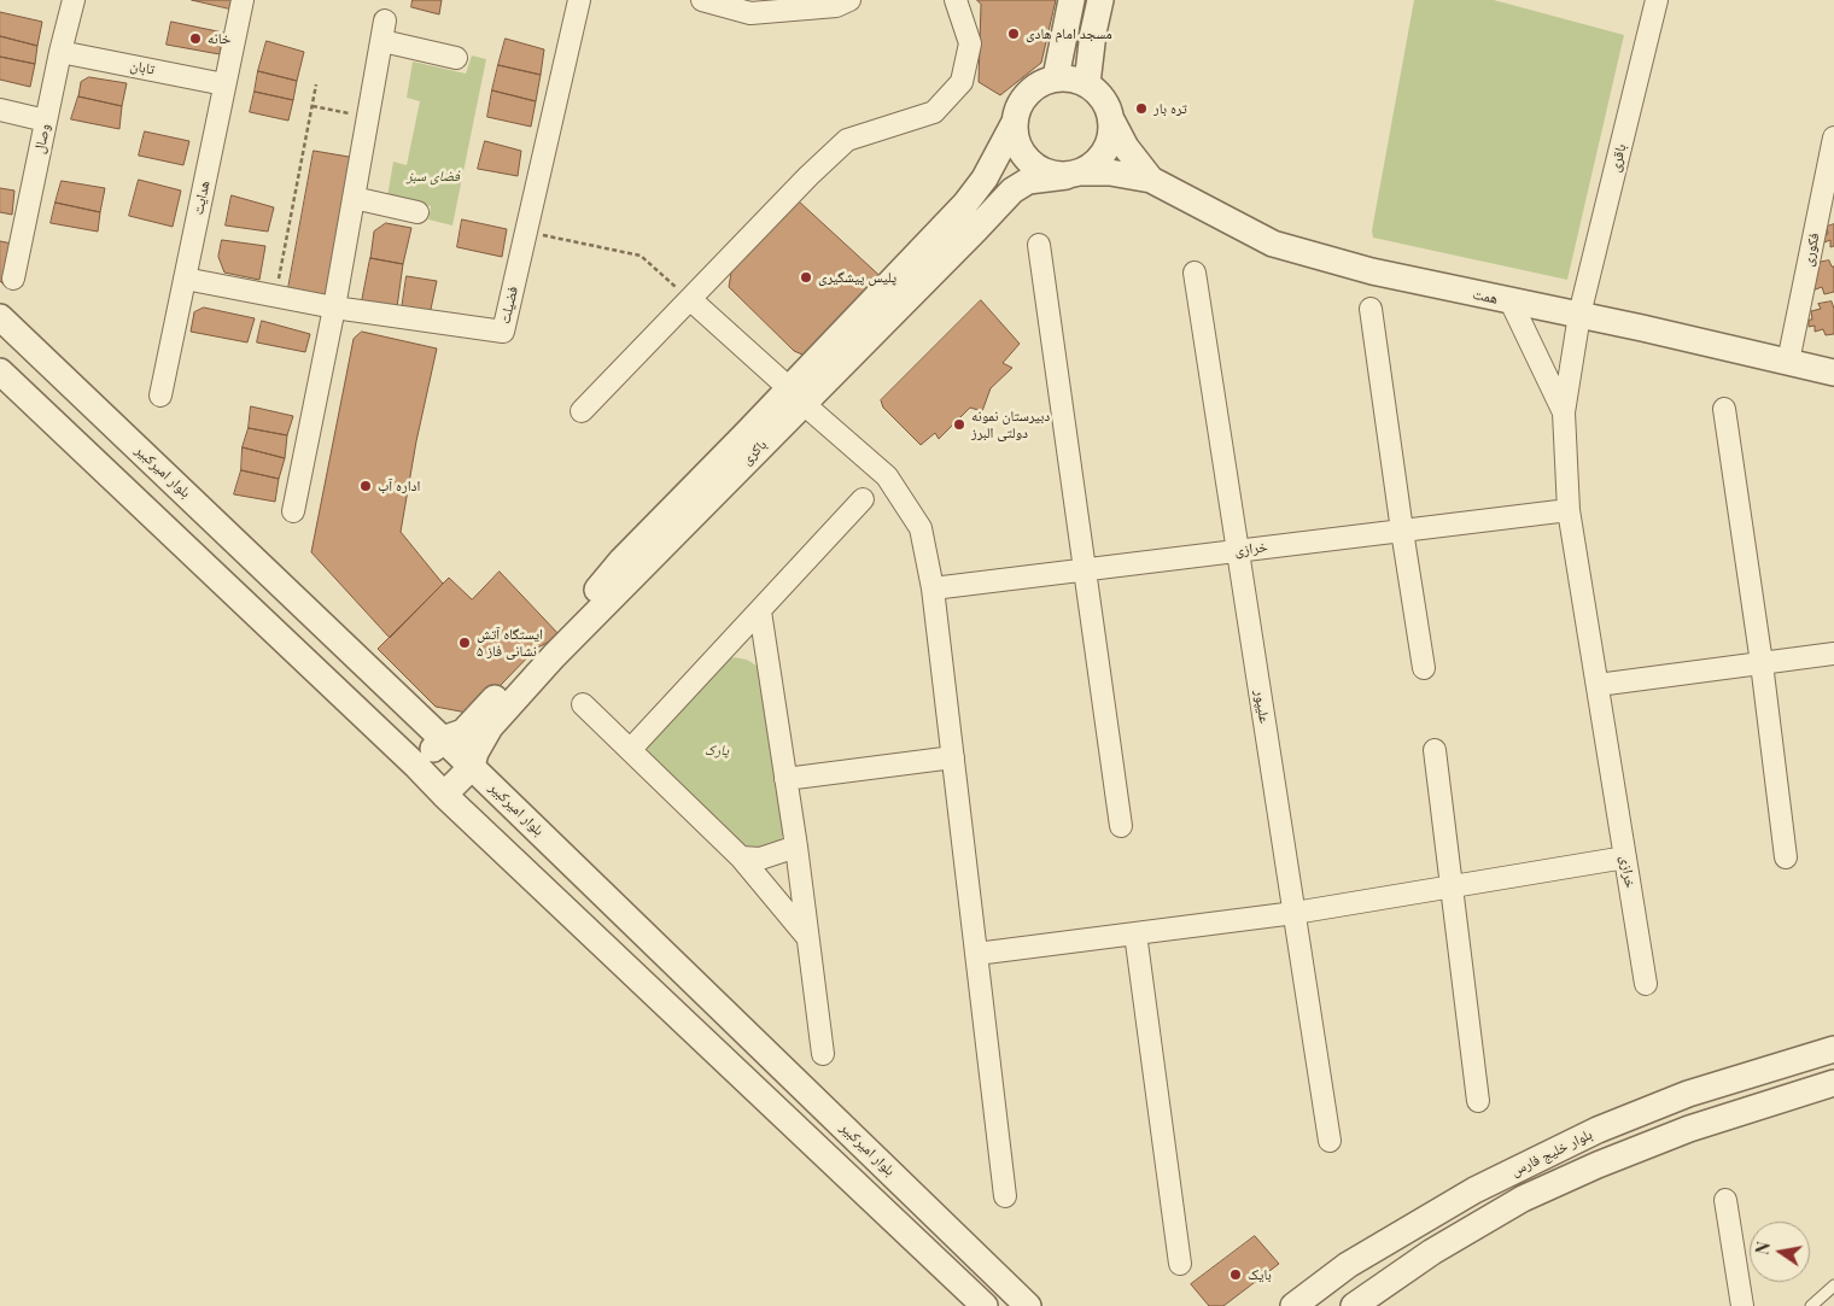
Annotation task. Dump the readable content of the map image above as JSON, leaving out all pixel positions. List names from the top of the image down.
{
  "streets": {
    "street": [
      "تابان",
      "وصال",
      "باقری",
      "هدایت",
      "فکوری",
      "همت",
      "فضیلت",
      "باکری",
      "بلوار امیرکبیر",
      "خرازی",
      "علیپور",
      "بلوار خلیج فارس"
    ]
  },
  "crossings": [
    ["تابان", "وصال"],
    ["تابان", "هدایت"],
    ["باقری", "همت"],
    ["باقری", "خرازی"],
    ["هدایت", "فضیلت"],
    ["فکوری", "همت"],
    ["همت", "خرازی"],
    ["باکری", "بلوار امیرکبیر"],
    ["خرازی", "علیپور"]
  ],
  "parks": ["فضای سبز", "پارک"],
  "places": [
    "مسجد امام هادی",
    "خانه",
    "تره بار",
    "پلیس پیشگیری",
    "دبیرستان نمونه دولتی البرز",
    "اداره آب",
    "ایستگاه آتش نشانی فاز ۵",
    "بایک"
  ],
  "north": "left"
}
